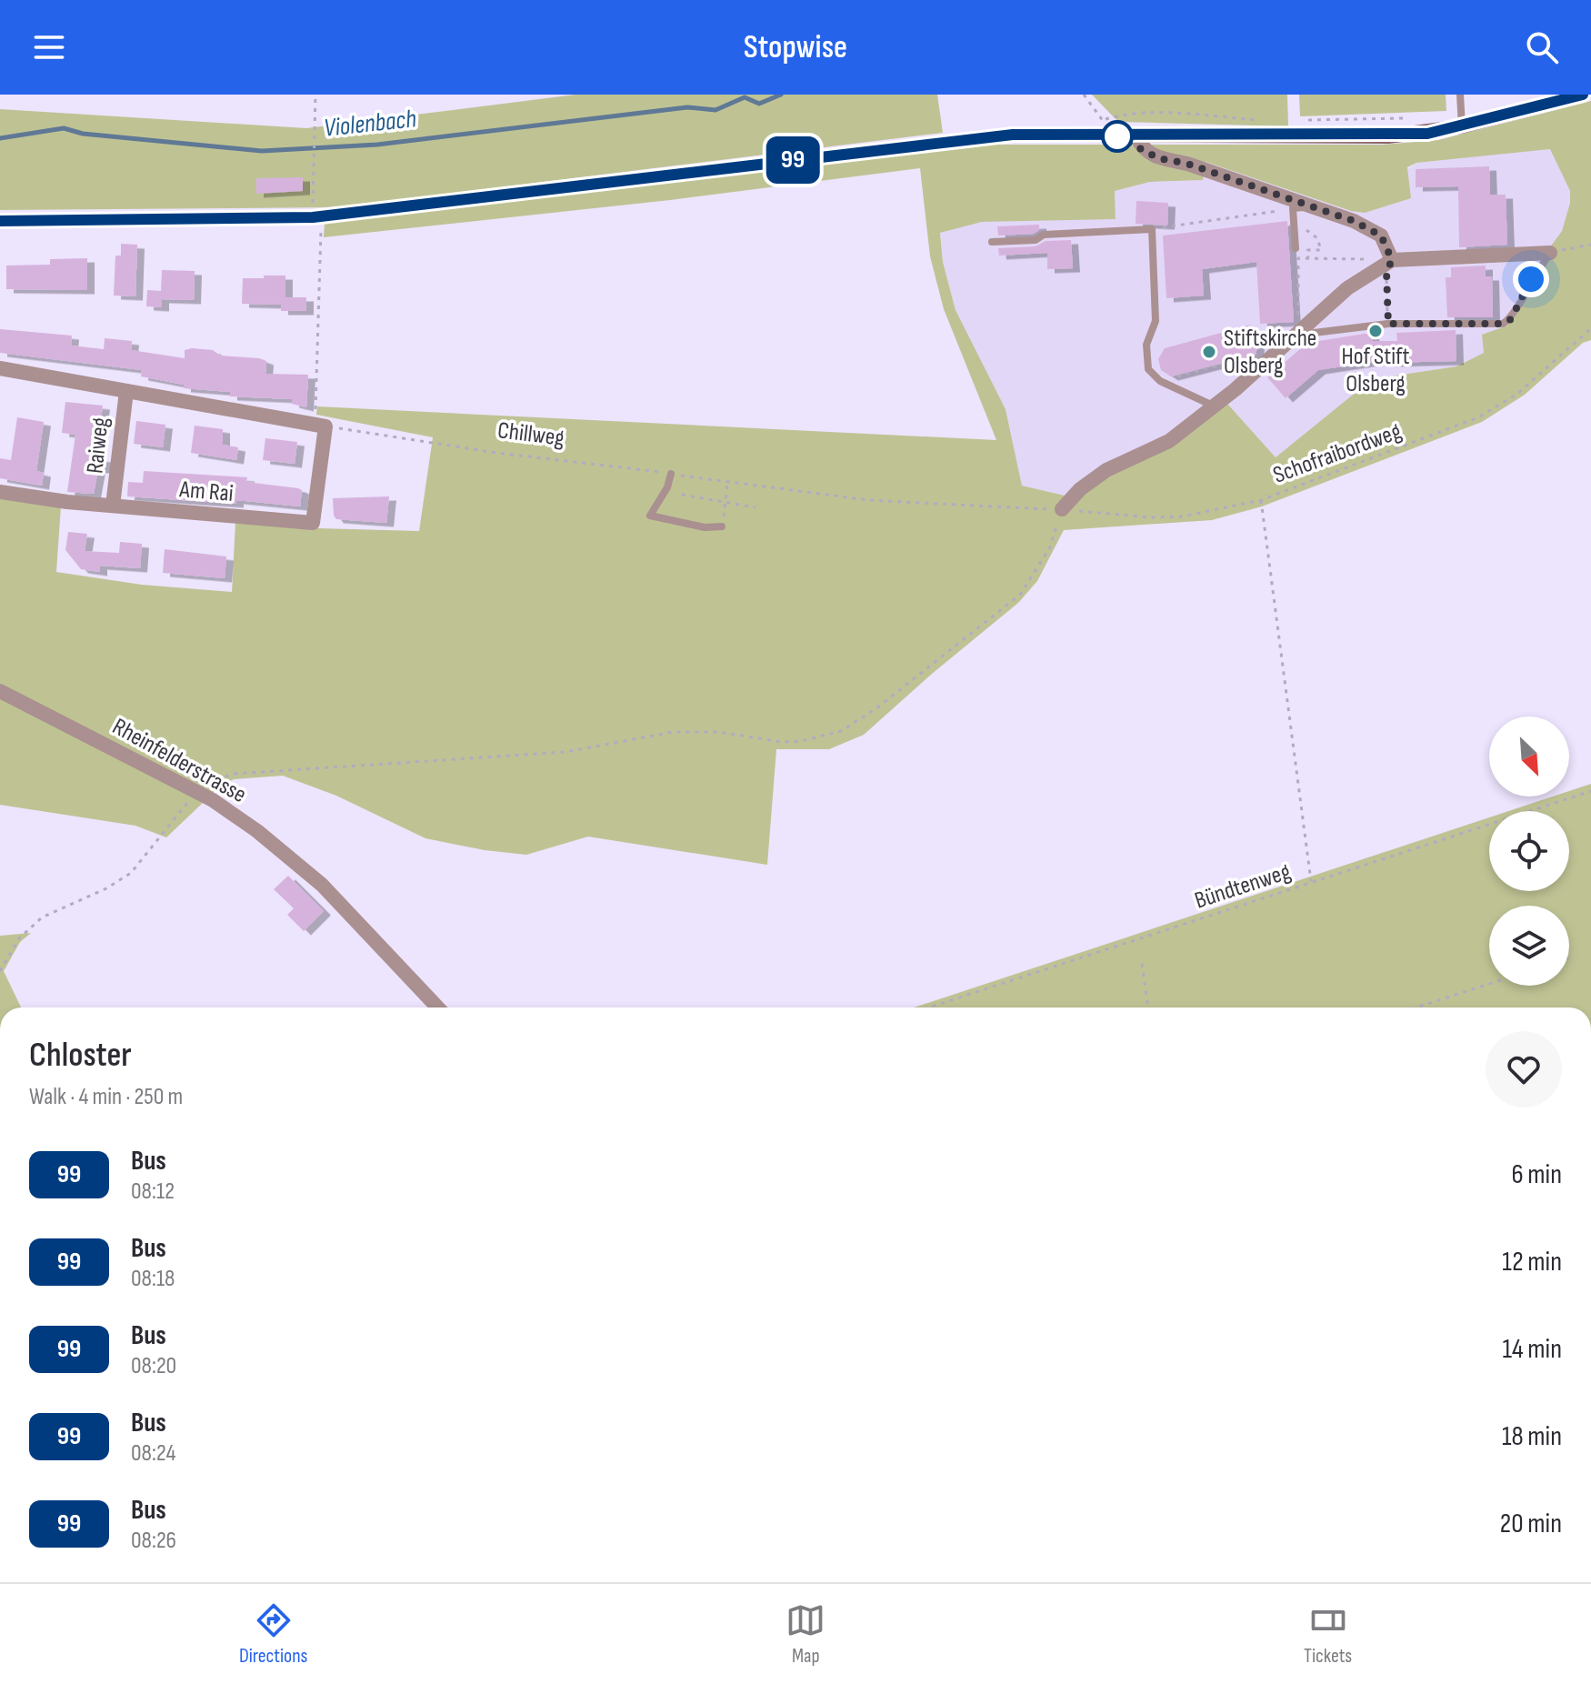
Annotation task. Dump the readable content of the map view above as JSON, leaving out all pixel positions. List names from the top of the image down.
{
  "streets": {
    "street": ["Raiweg", "Am Rai", "Rheinfelderstrasse"],
    "path": ["Chillweg", "Schofraibordweg", "Bündtenweg"]
  },
  "crossings": [
    ["Chillweg", "Schofraibordweg"],
    ["Chillweg", "Am Rai"],
    ["Raiweg", "Am Rai"]
  ],
  "water": ["Violenbach"],
  "places": ["Hof Stift Olsberg", "Stiftskirche Olsberg"],
  "lines": ["bus line 99"],
  "north": "bottom right",
  "page": {
    "header": "Stopwise",
    "on_map": "99",
    "heading": ["Chloster", "Walk · 4 min · 250 m"],
    "list": [
      {
        "mark": "99",
        "name": "Bus",
        "note": "08:12",
        "value": "6 min"
      },
      {
        "mark": "99",
        "name": "Bus",
        "note": "08:18",
        "value": "12 min"
      },
      {
        "mark": "99",
        "name": "Bus",
        "note": "08:20",
        "value": "14 min"
      },
      {
        "mark": "99",
        "name": "Bus",
        "note": "08:24",
        "value": "18 min"
      },
      {
        "mark": "99",
        "name": "Bus",
        "note": "08:26",
        "value": "20 min"
      }
    ],
    "tabs": ["Directions", "Map", "Tickets"]
  }
}
